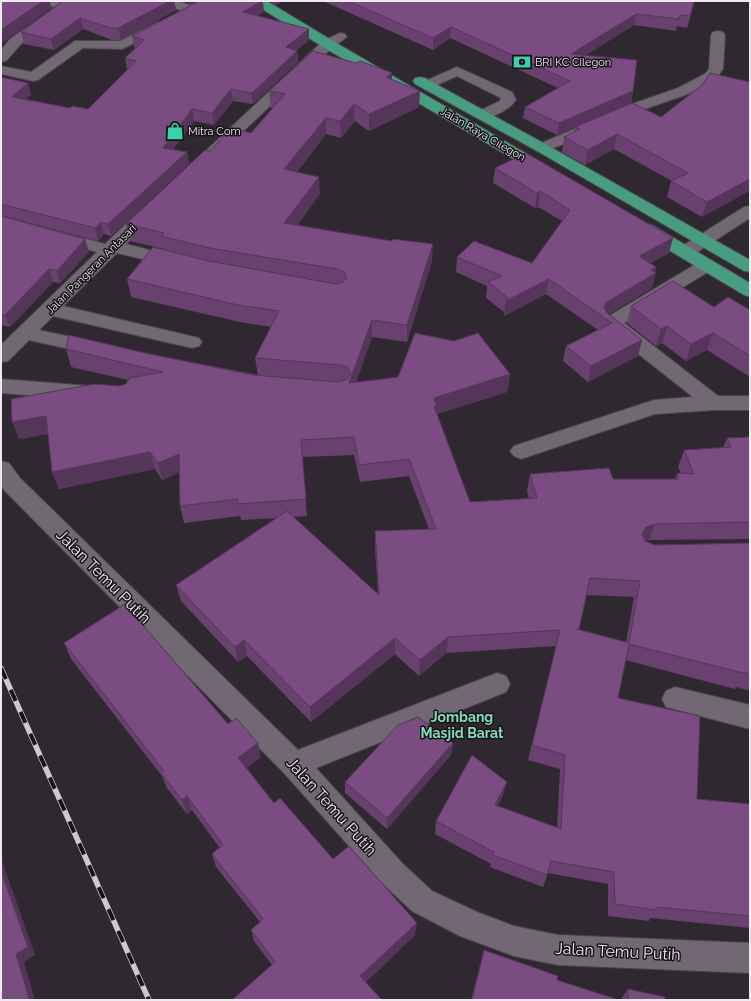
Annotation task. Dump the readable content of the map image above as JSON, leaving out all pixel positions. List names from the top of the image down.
{
  "streets": {
    "highway": ["Jalan Raya Cilegon"],
    "street": ["Jalan Pangeran Antasari", "Jalan Temu Putih"]
  },
  "districts": ["Jombang Masjid Barat"],
  "places": {
    "bank": ["BRI KC Cilegon"],
    "shop": ["Mitra Com"]
  }
}
